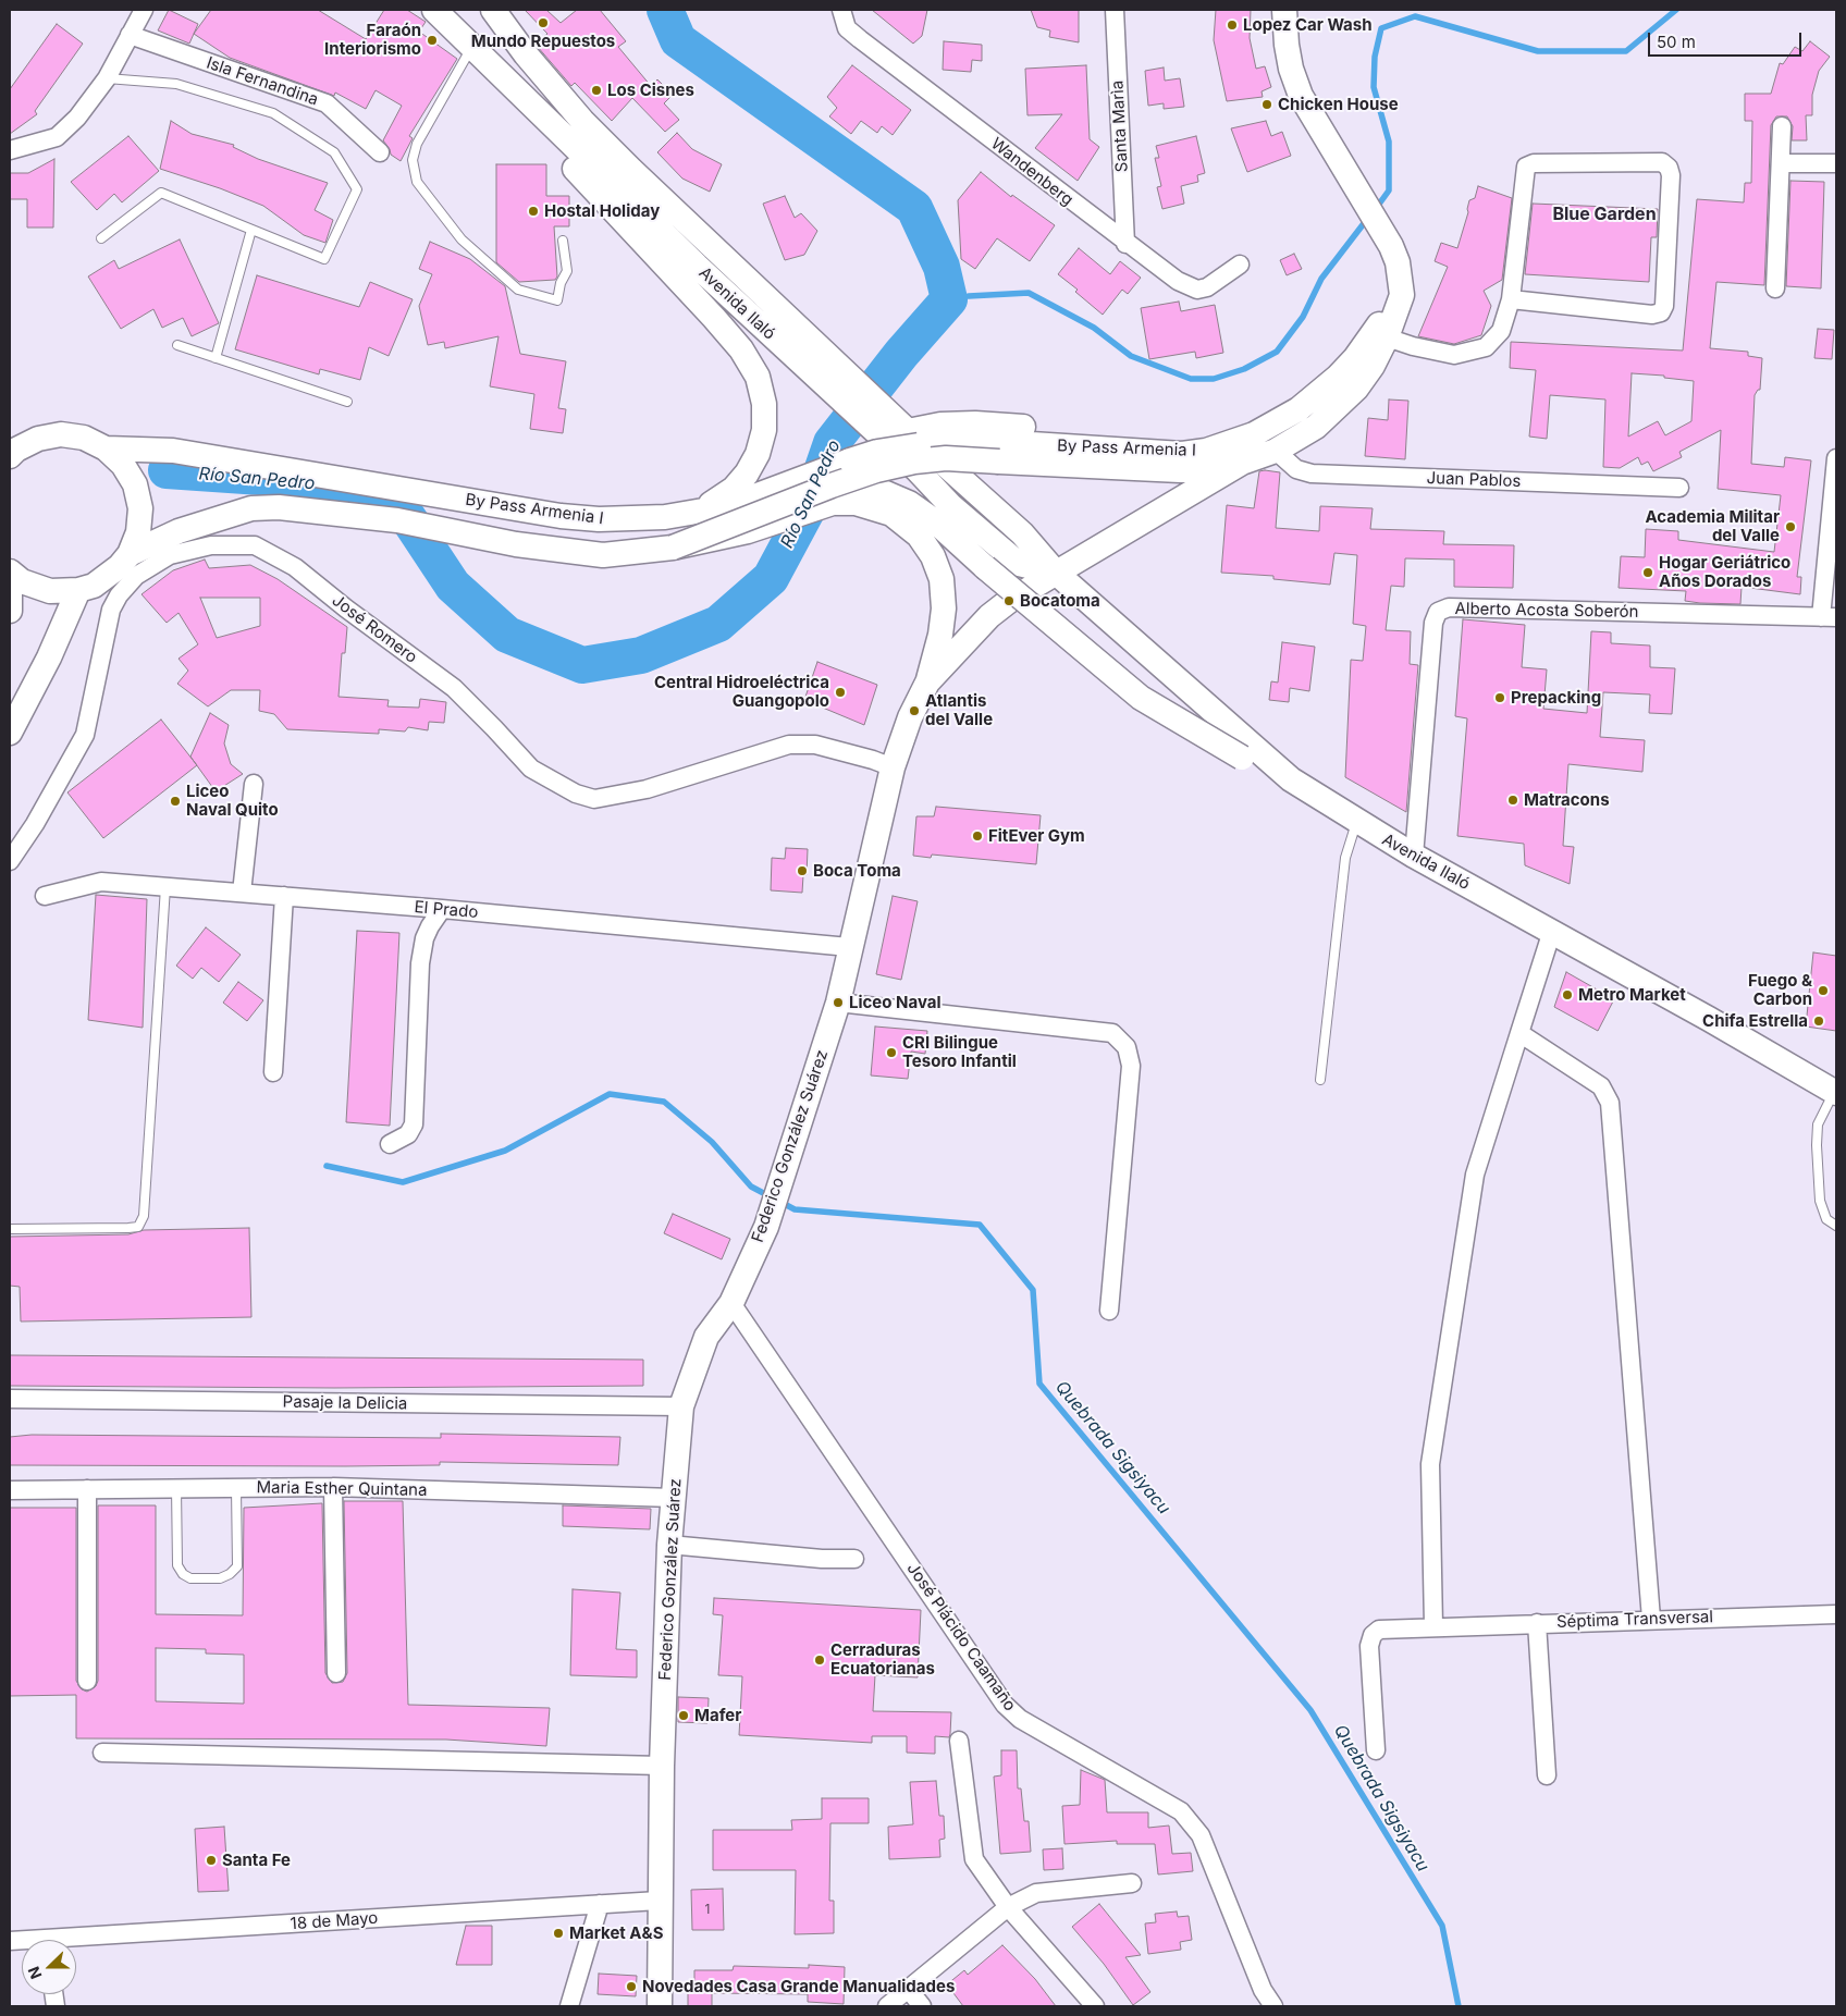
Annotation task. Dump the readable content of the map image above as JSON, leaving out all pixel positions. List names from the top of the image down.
{
  "streets": {
    "main road": ["Avenida Ilaló", "By Pass Armenia I", "Federico González Suárez"],
    "street": [
      "Isla Fernandina",
      "Santa Marìa",
      "Wandenberg",
      "Juan Pablos",
      "Alberto Acosta Soberón",
      "José Romero",
      "El Prado",
      "Pasaje la Delicia",
      "Maria Esther Quintana",
      "Séptima Transversal",
      "José Plácido Caamaño",
      "18 de Mayo"
    ]
  },
  "crossings": [
    ["Santa Marìa", "Wandenberg"],
    ["Avenida Ilaló", "Alberto Acosta Soberón"],
    ["Avenida Ilaló", "Federico González Suárez"],
    ["By Pass Armenia I", "Juan Pablos"],
    ["By Pass Armenia I", "Federico González Suárez"],
    ["José Romero", "Federico González Suárez"],
    ["El Prado", "Federico González Suárez"],
    ["Federico González Suárez", "Pasaje la Delicia"],
    ["Federico González Suárez", "Maria Esther Quintana"],
    ["Federico González Suárez", "José Plácido Caamaño"],
    ["Federico González Suárez", "18 de Mayo"]
  ],
  "districts": ["Blue Garden"],
  "water": ["Río San Pedro", "Quebrada Sigsiyacu"],
  "places": [
    "Mundo Repuestos",
    "Lopez Car Wash",
    "Faraón Interiorismo",
    "Los Cisnes",
    "Chicken House",
    "Hostal Holiday",
    "Academia Militar del Valle",
    "Hogar Geriátrico Años Dorados",
    "Bocatoma",
    "Central Hidroeléctrica Guangopolo",
    "Prepacking",
    "Atlantis del Valle",
    "Matracons",
    "Liceo Naval Quito",
    "FitEver Gym",
    "Boca Toma",
    "Fuego & Carbon",
    "Metro Market",
    "Liceo Naval",
    "Chifa Estrella",
    "CRI Bilingue Tesoro Infantil",
    "Cerraduras Ecuatorianas",
    "Mafer",
    "Santa Fe",
    "Market A&S",
    "Novedades Casa Grande Manualidades"
  ],
  "house_numbers": ["1"],
  "scale_bar": "50 m",
  "north": "left"
}
